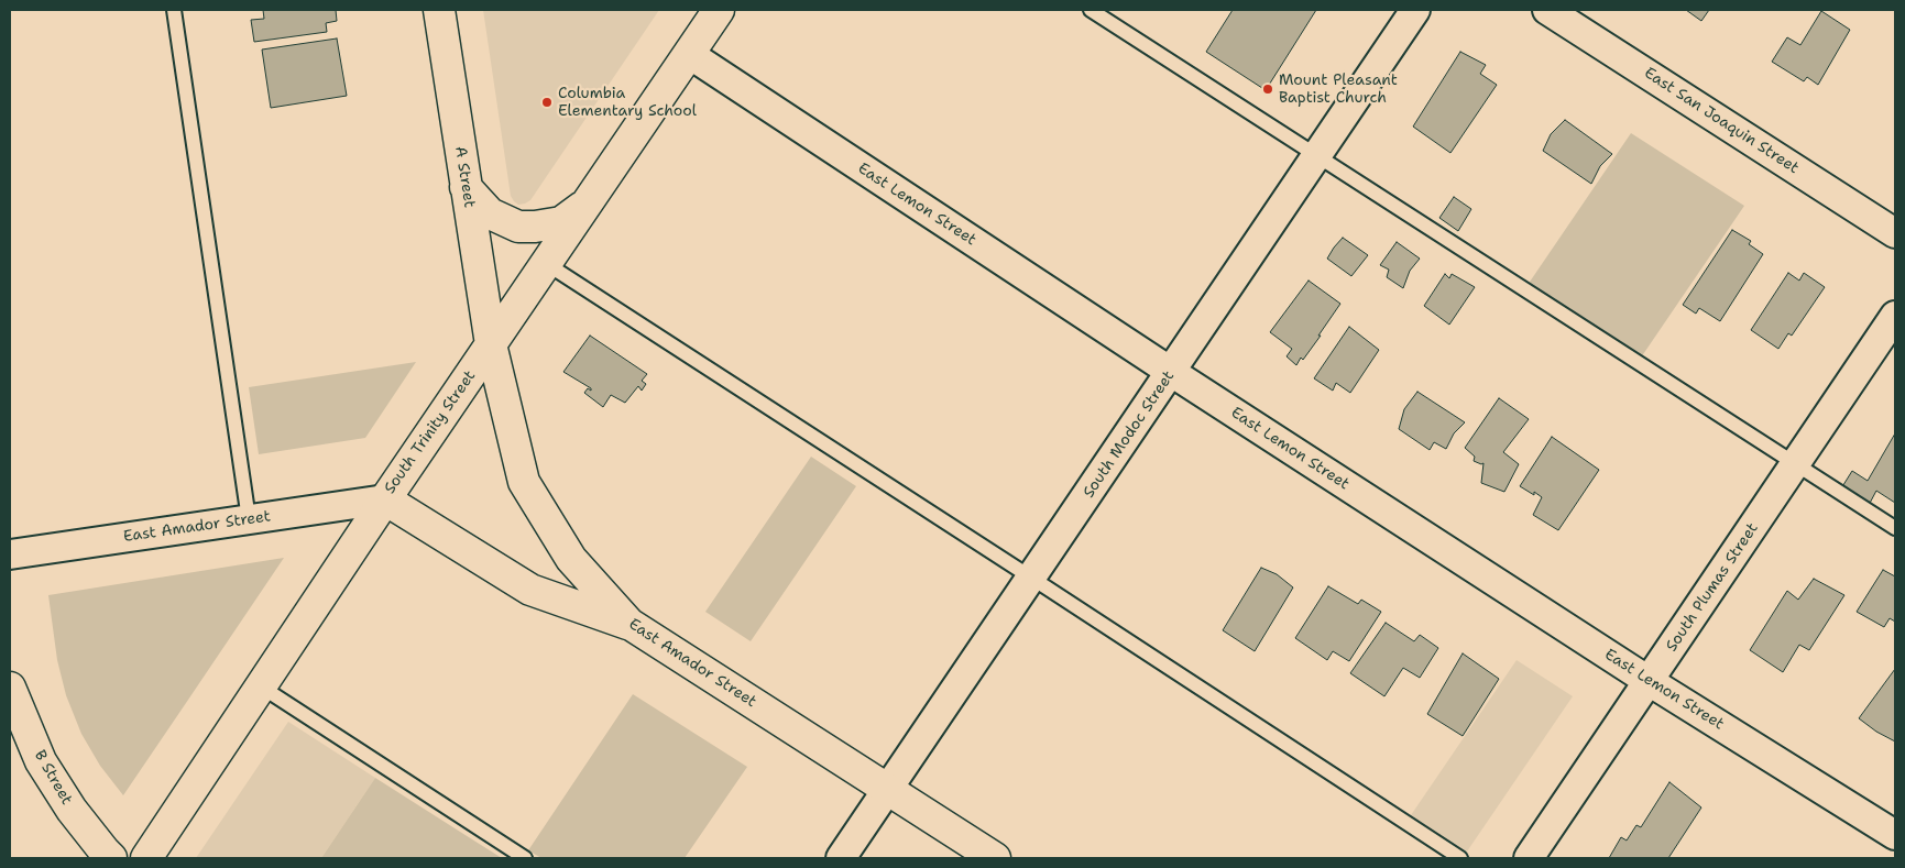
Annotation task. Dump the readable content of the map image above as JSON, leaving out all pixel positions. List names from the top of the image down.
{
  "streets": {
    "main road": [
      "A Street",
      "South Trinity Street",
      "East Amador Street",
      "B Street"
    ],
    "street": [
      "East San Joaquin Street",
      "East Lemon Street",
      "South Modoc Street",
      "South Plumas Street"
    ]
  },
  "crossings": [
    ["A Street", "South Trinity Street"],
    ["A Street", "East Amador Street"],
    ["East Lemon Street", "South Trinity Street"],
    ["East Lemon Street", "South Modoc Street"],
    ["East Lemon Street", "South Plumas Street"],
    ["South Trinity Street", "East Amador Street"],
    ["South Modoc Street", "East Amador Street"]
  ],
  "places": ["Mount Pleasant Baptist Church", "Columbia Elementary School"]
}
